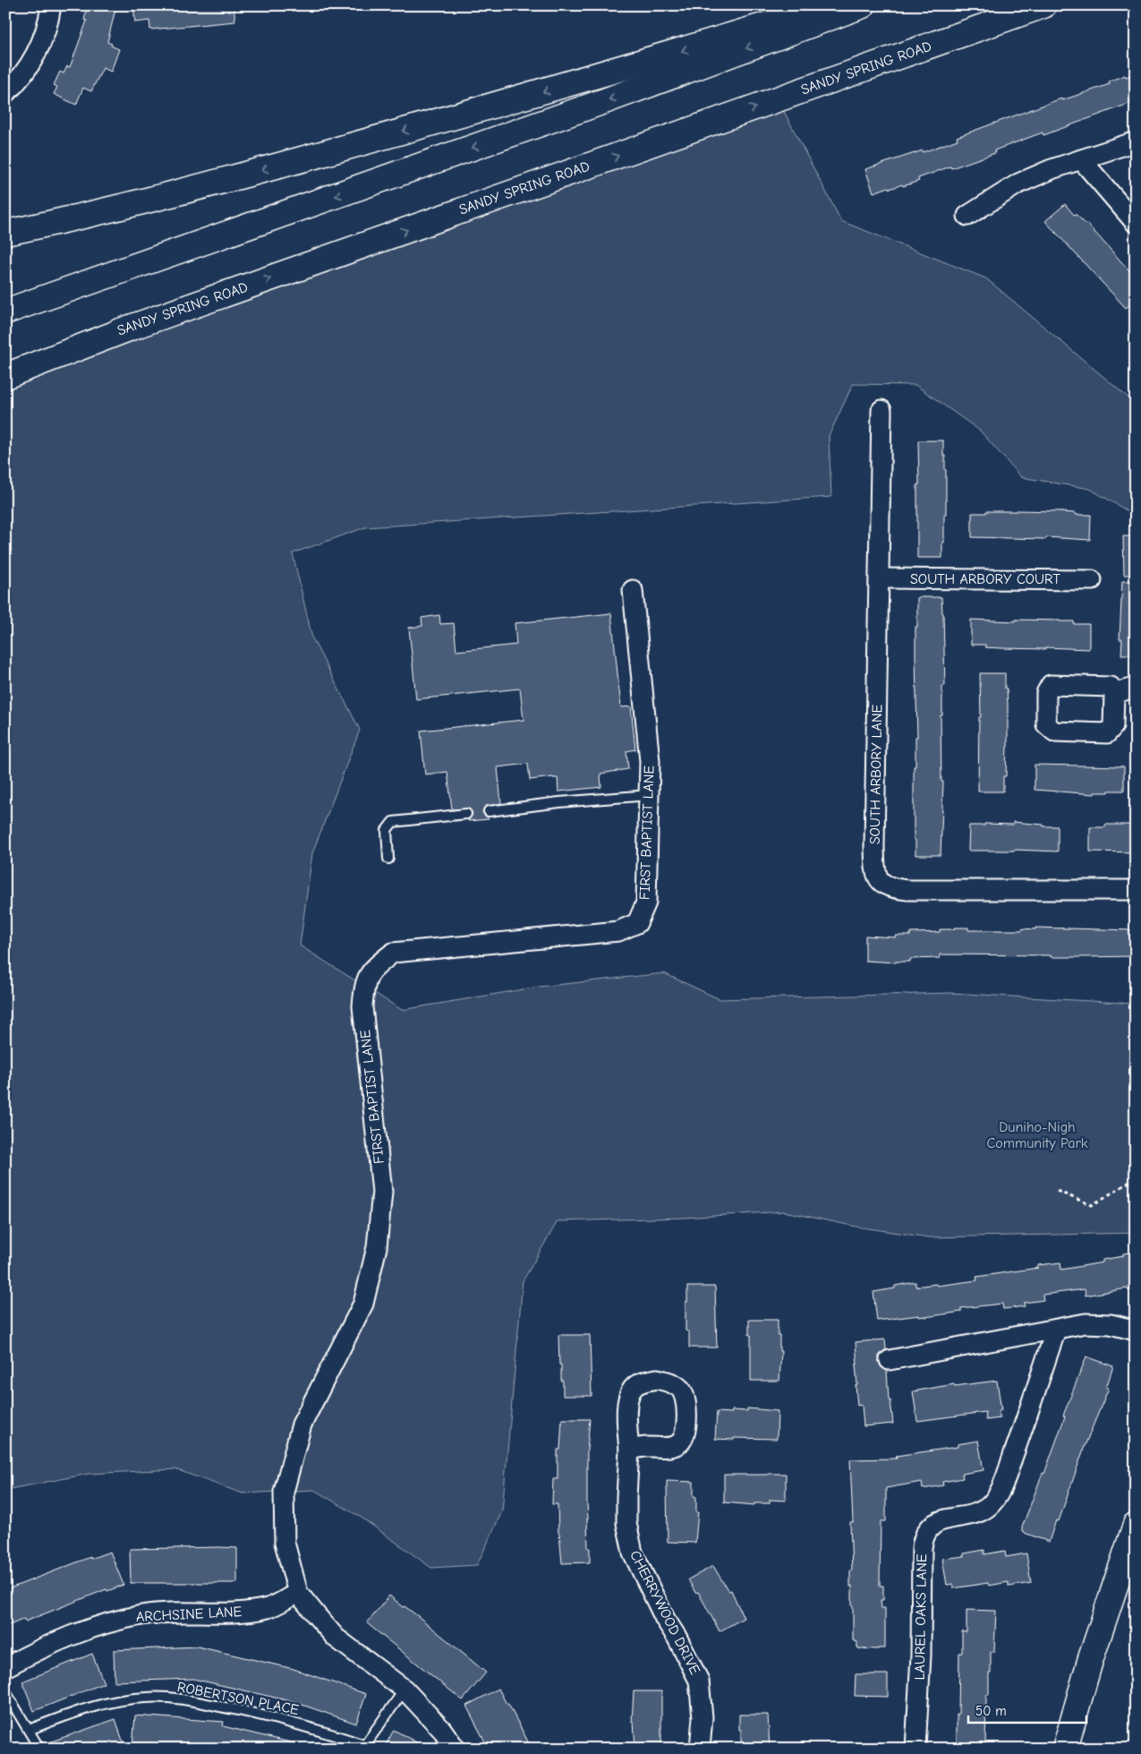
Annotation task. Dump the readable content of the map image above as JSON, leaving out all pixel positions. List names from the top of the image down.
{
  "streets": {
    "main road": ["SANDY SPRING ROAD"],
    "street": [
      "SOUTH ARBORY COURT",
      "SOUTH ARBORY LANE",
      "FIRST BAPTIST LANE",
      "CHERRYWOOD DRIVE",
      "ARCHSINE LANE",
      "LAUREL OAKS LANE"
    ],
    "lane": ["ROBERTSON PLACE"]
  },
  "crossings": [
    ["SOUTH ARBORY COURT", "SOUTH ARBORY LANE"],
    ["FIRST BAPTIST LANE", "ARCHSINE LANE"]
  ],
  "parks": ["Duniho-Nigh Community Park"],
  "scale_bar": "50 m"
}
